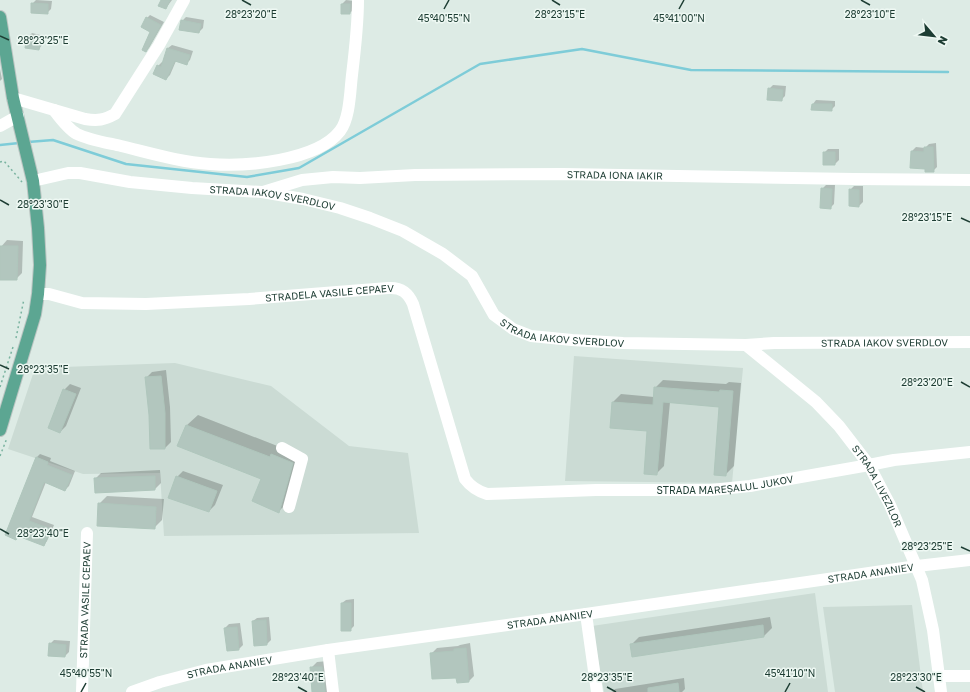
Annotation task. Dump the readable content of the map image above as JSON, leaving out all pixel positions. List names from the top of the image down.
{
  "streets": {
    "street": [
      "STRADA IONA IAKIR",
      "STRADA IAKOV SVERDLOV",
      "STRADELA VASILE CEPAEV",
      "STRADA MAREȘALUL JUKOV",
      "STRADA LIVEZILOR",
      "STRADA ANANIEV",
      "STRADA VASILE CEPAEV"
    ]
  },
  "crossings": [
    ["STRADA IONA IAKIR", "STRADA IAKOV SVERDLOV"],
    ["STRADA IAKOV SVERDLOV", "STRADA LIVEZILOR"],
    ["STRADELA VASILE CEPAEV", "STRADA MAREȘALUL JUKOV"],
    ["STRADA MAREȘALUL JUKOV", "STRADA LIVEZILOR"],
    ["STRADA LIVEZILOR", "STRADA ANANIEV"]
  ],
  "north": "bottom right",
  "coordinates": [
    "28°23'20\"E",
    "28°23'10\"E",
    "28°23'15\"E",
    "45°40'55\"N",
    "45°41'00\"N",
    "28°23'25\"E",
    "28°23'30\"E",
    "28°23'35\"E",
    "28°23'40\"E",
    "45°41'10\"N"
  ]
}
